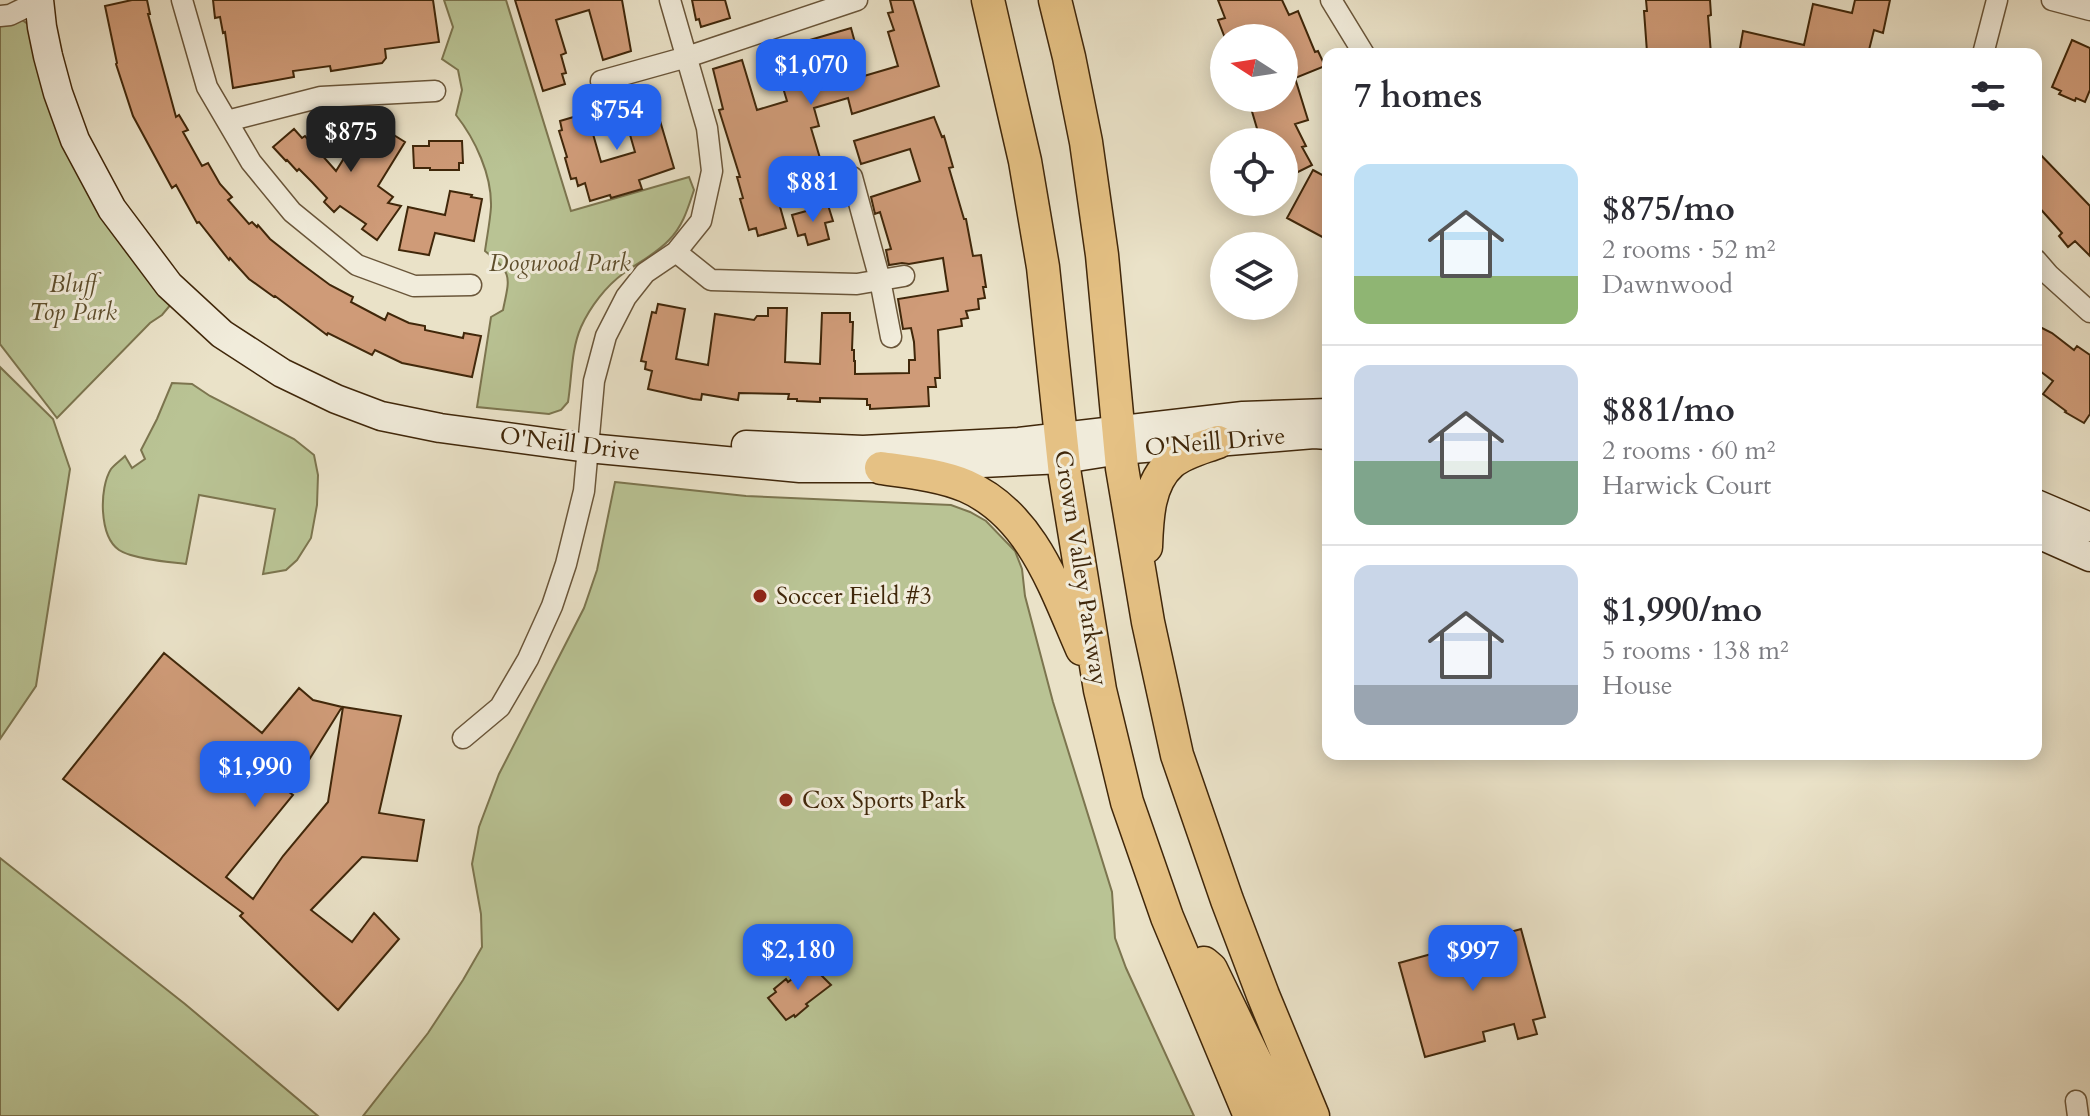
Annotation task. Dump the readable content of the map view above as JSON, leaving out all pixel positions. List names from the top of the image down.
{
  "streets": {
    "main road": ["O'Neill Drive", "Crown Valley Parkway"]
  },
  "crossings": [
    ["O'Neill Drive", "Crown Valley Parkway"]
  ],
  "parks": ["Dogwood Park", "Bluff Top Park"],
  "places": ["Soccer Field #3", "Cox Sports Park"],
  "north": "left",
  "page": {
    "price": [
      "$1,070",
      "$754",
      "$875",
      "$881",
      "$1,990",
      "$2,180",
      "$997"
    ],
    "heading": "7 homes",
    "list": [
      {
        "name": "$875/mo",
        "note": "2 rooms · 52 m² · Dawnwood"
      },
      {
        "name": "$881/mo",
        "note": "2 rooms · 60 m² · Harwick Court"
      },
      {
        "name": "$1,990/mo",
        "note": "5 rooms · 138 m² · House"
      }
    ]
  }
}
